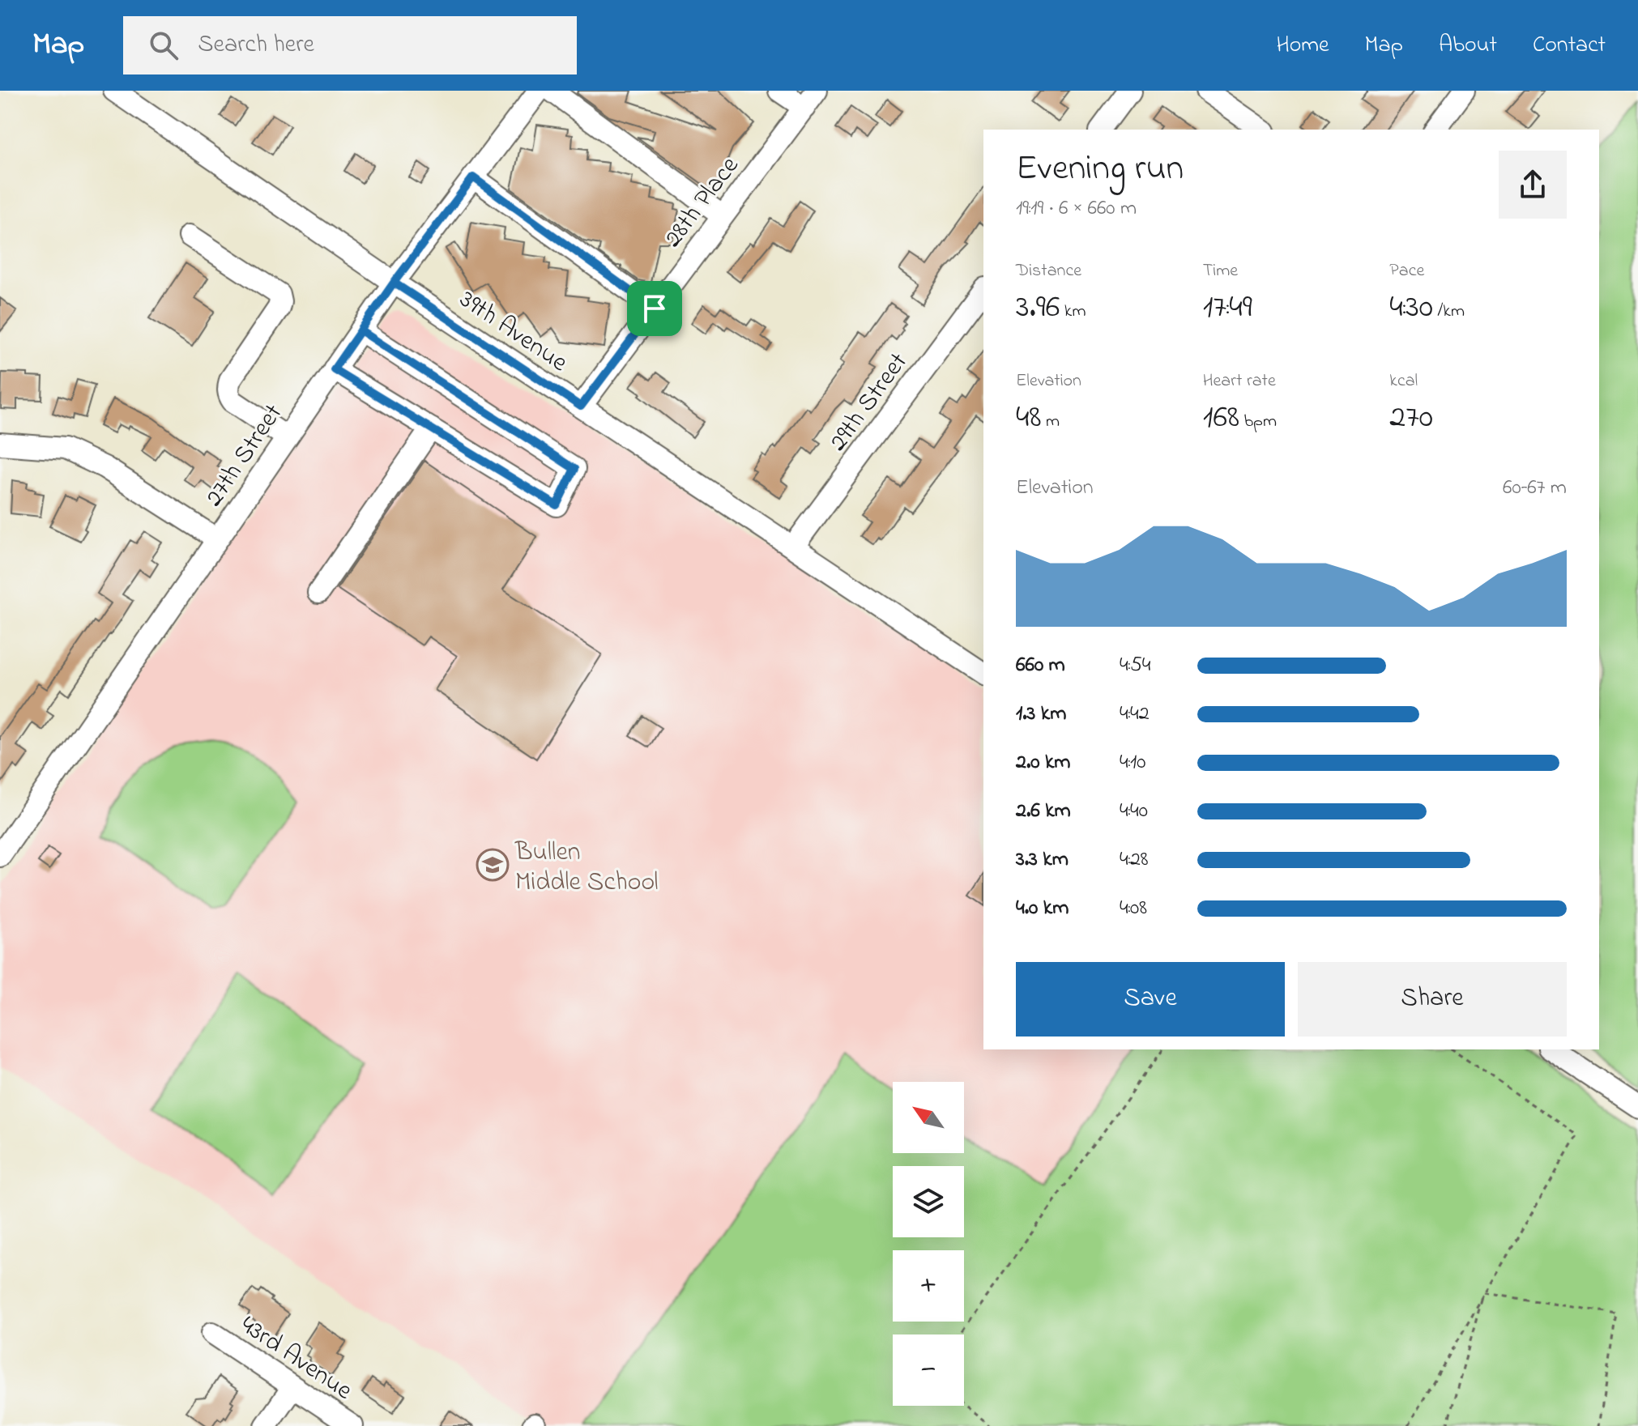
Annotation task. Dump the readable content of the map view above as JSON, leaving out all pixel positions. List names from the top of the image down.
{
  "streets": {
    "street": [
      "28th Place",
      "39th Avenue",
      "29th Street",
      "27th Street",
      "43rd Avenue"
    ]
  },
  "crossings": [
    ["28th Place", "39th Avenue"],
    ["39th Avenue", "29th Street"],
    ["39th Avenue", "27th Street"]
  ],
  "places": {
    "school or university": ["Bullen Middle School"]
  },
  "north": "top left",
  "page": {
    "header": "Map",
    "search": "Search here",
    "nav": [
      "Home",
      "Map",
      "About",
      "Contact"
    ],
    "heading": ["Evening run", "19:19 · 6 × 660 m"],
    "stats": [
      ["Distance", "3.96 km"],
      ["Time", "17:49"],
      ["Pace", "4:30 /km"],
      ["Elevation", "48 m"],
      ["Heart rate", "168 bpm"],
      ["kcal", "270"]
    ],
    "chart": ["Elevation", "60–67 m"],
    "list": [
      {
        "name": "660 m",
        "note": "4:54"
      },
      {
        "name": "1.3 km",
        "note": "4:42"
      },
      {
        "name": "2.0 km",
        "note": "4:10"
      },
      {
        "name": "2.6 km",
        "note": "4:40"
      },
      {
        "name": "3.3 km",
        "note": "4:28"
      },
      {
        "name": "4.0 km",
        "note": "4:08"
      }
    ],
    "buttons": ["Save", "Share"],
    "map_buttons": ["+", "−"]
  }
}
